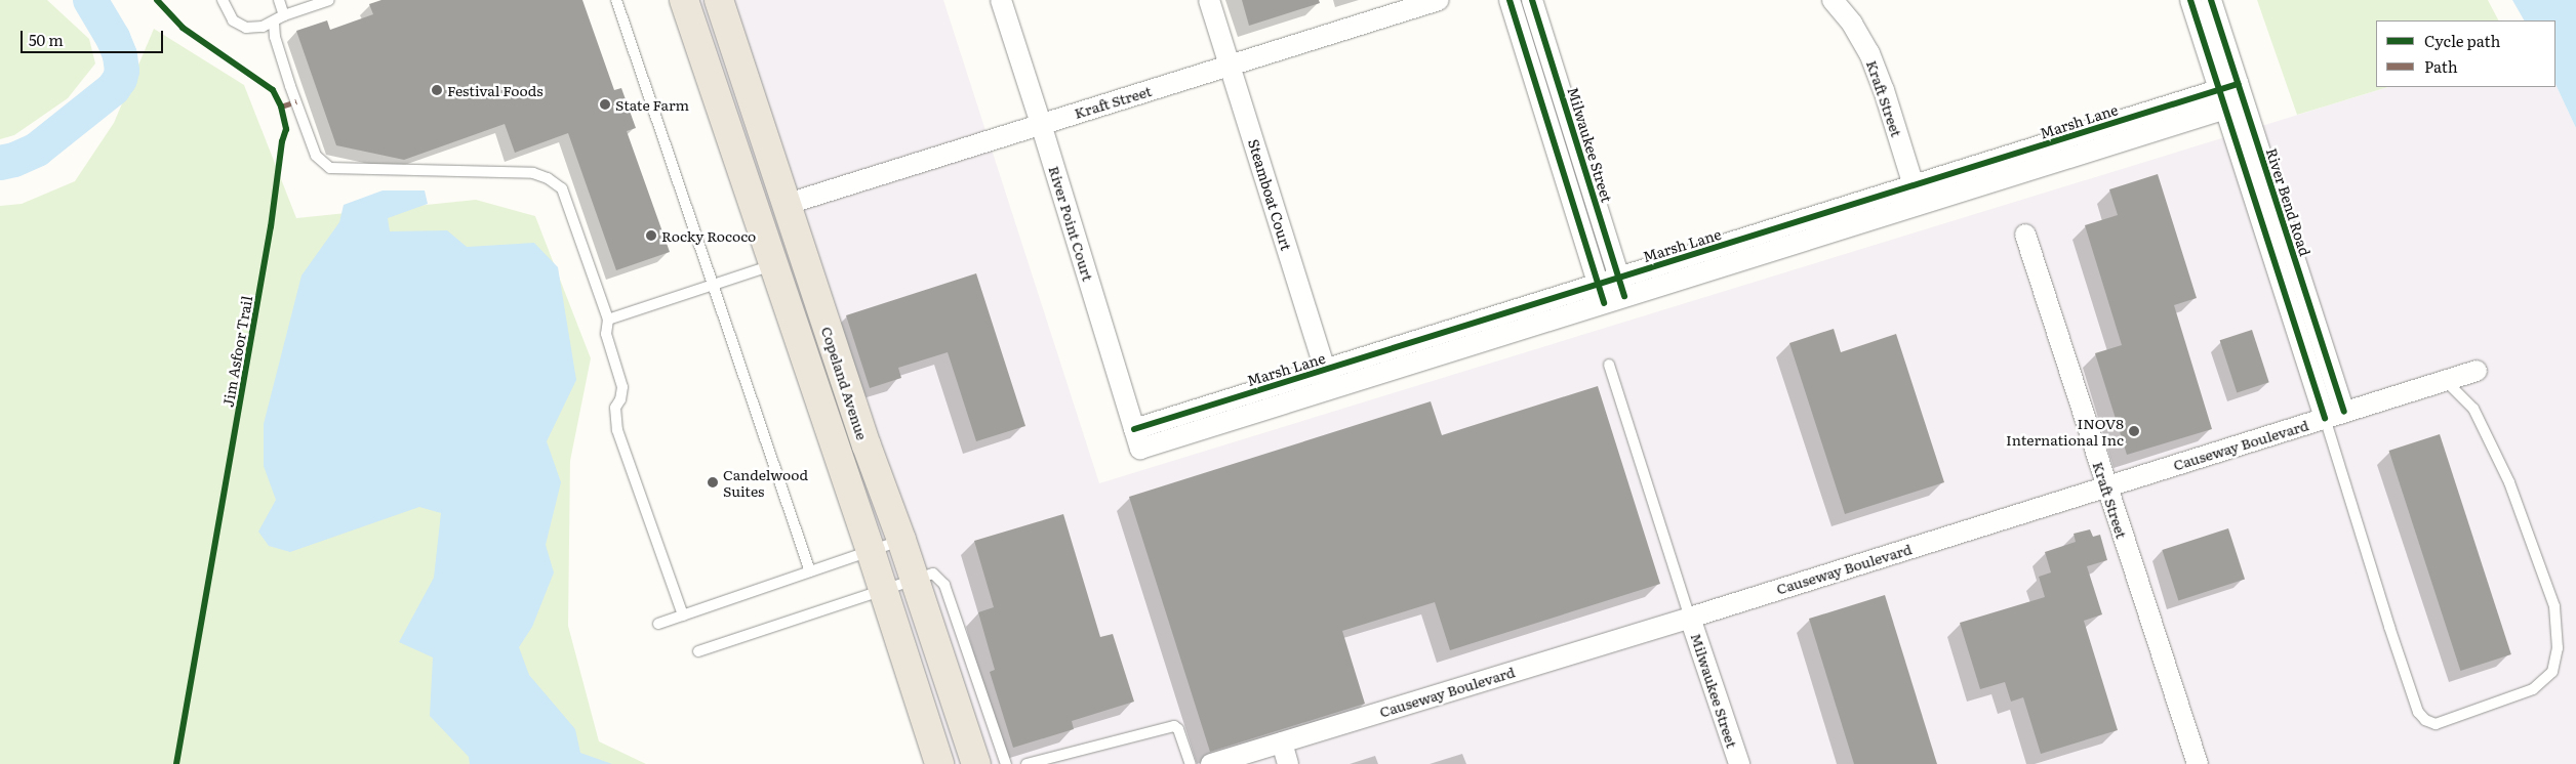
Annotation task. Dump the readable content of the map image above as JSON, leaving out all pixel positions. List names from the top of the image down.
{
  "streets": {
    "highway": ["Copeland Avenue"],
    "street": [
      "Kraft Street",
      "Marsh Lane",
      "Milwaukee Street",
      "Steamboat Court",
      "River Bend Road",
      "River Point Court",
      "Causeway Boulevard"
    ],
    "cycle path": ["Jim Asfoor Trail"]
  },
  "crossings": [
    ["Kraft Street", "Marsh Lane"],
    ["Kraft Street", "Steamboat Court"],
    ["Kraft Street", "River Point Court"],
    ["Kraft Street", "Copeland Avenue"],
    ["Kraft Street", "Causeway Boulevard"],
    ["Marsh Lane", "Milwaukee Street"],
    ["Marsh Lane", "Steamboat Court"],
    ["Marsh Lane", "River Bend Road"],
    ["Marsh Lane", "River Point Court"],
    ["Milwaukee Street", "Causeway Boulevard"],
    ["River Bend Road", "Causeway Boulevard"]
  ],
  "places": [
    "Festival Foods",
    "State Farm",
    "Rocky Rococo",
    "INOV8 International Inc",
    "Candelwood Suites"
  ],
  "legend": ["Cycle path", "Path"],
  "scale_bar": "50 m"
}
